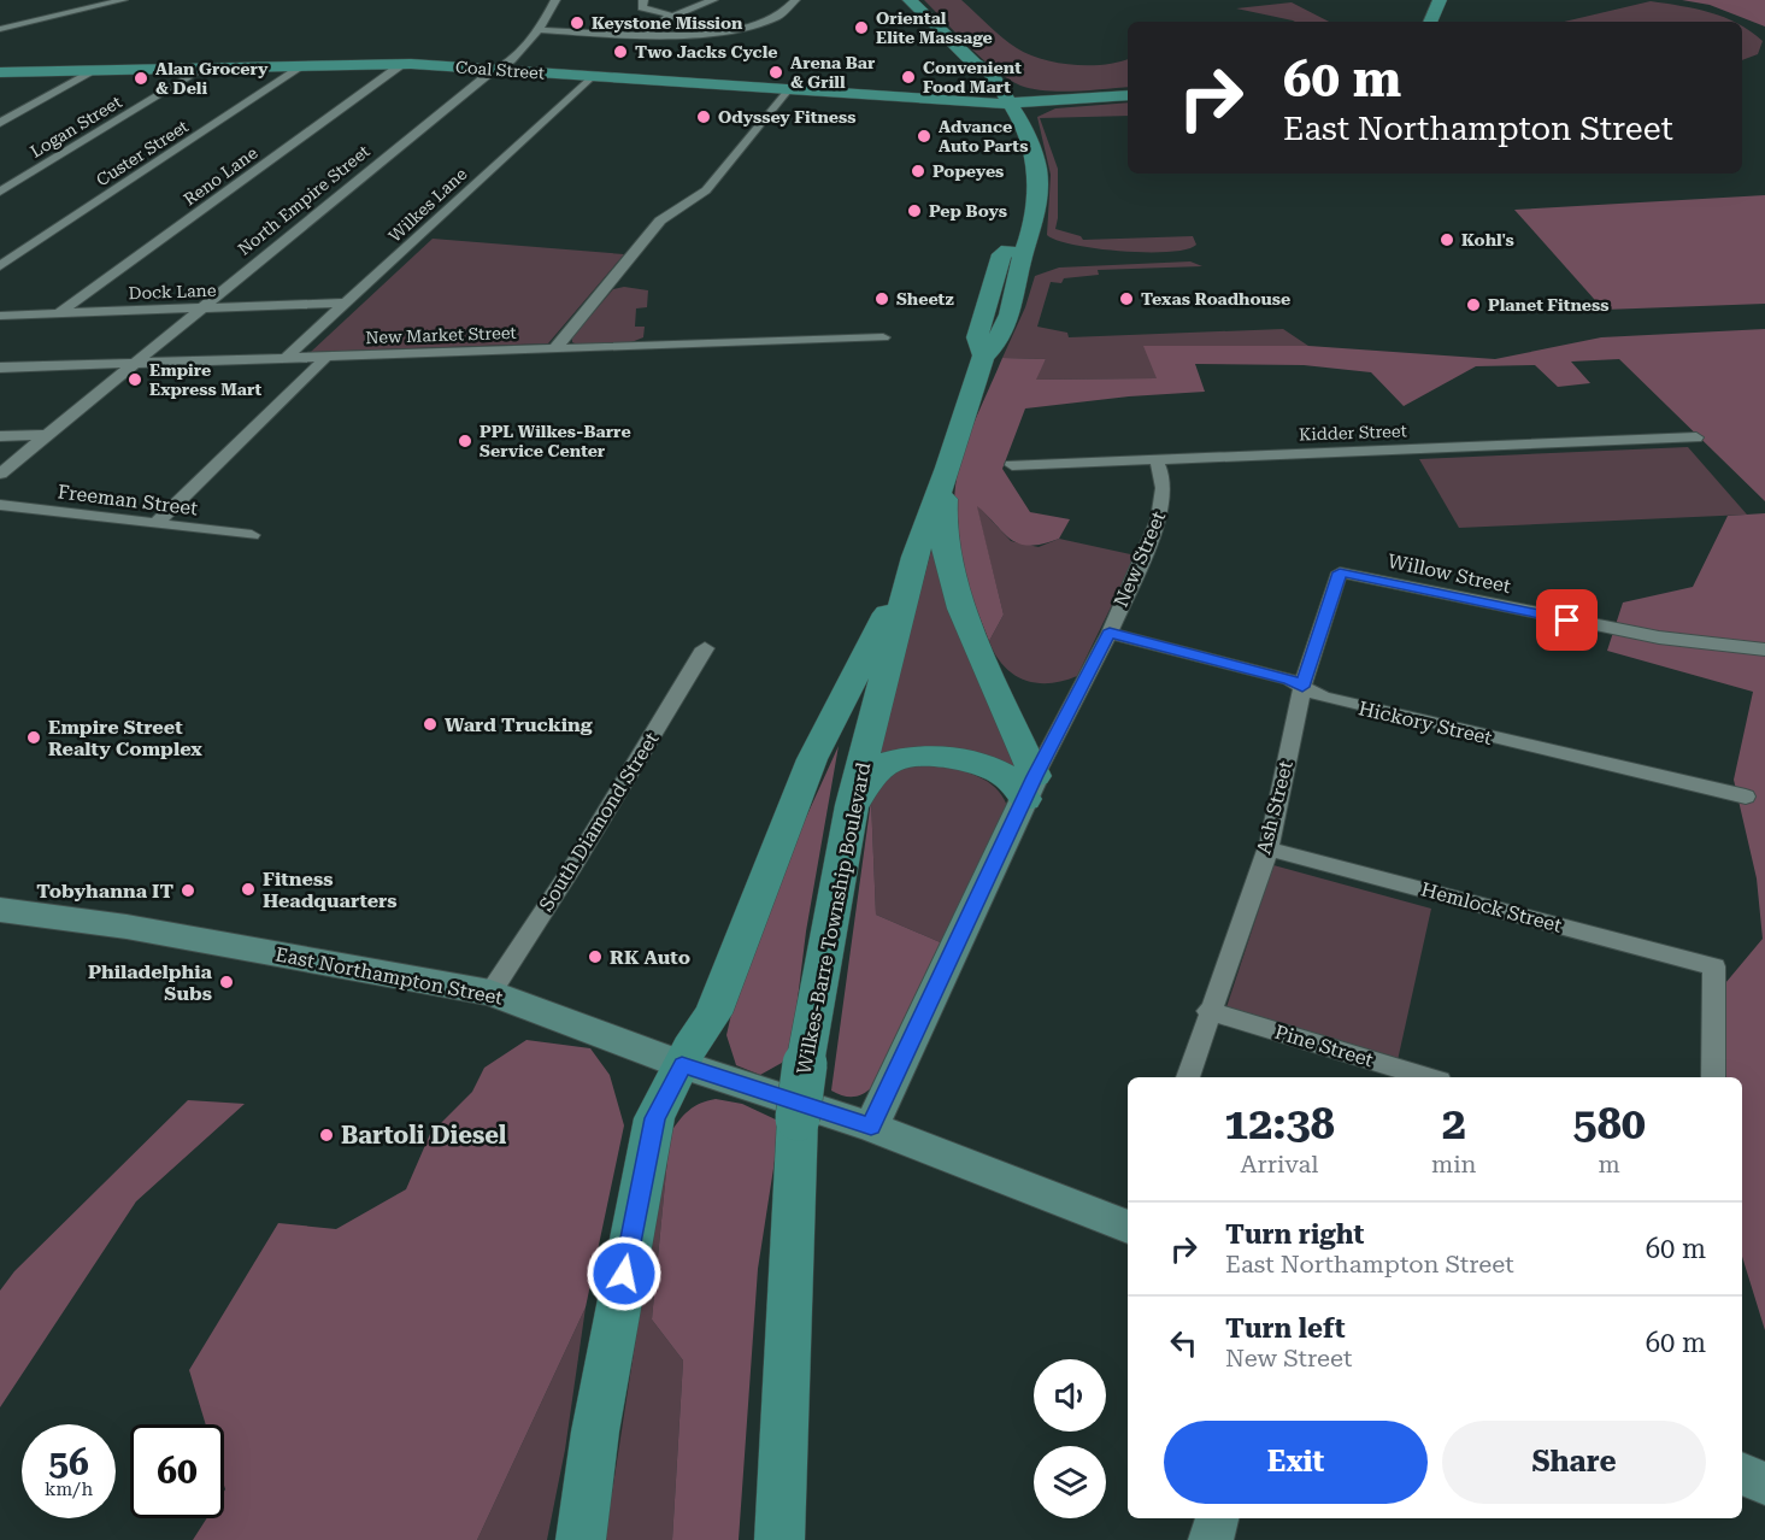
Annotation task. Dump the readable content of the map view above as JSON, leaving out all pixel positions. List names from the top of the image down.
{
  "streets": {
    "main road": [
      "Coal Street",
      "New Street",
      "Wilkes-Barre Township Boulevard",
      "East Northampton Street"
    ],
    "street": [
      "Logan Street",
      "Custer Street",
      "Reno Lane",
      "North Empire Street",
      "Wilkes Lane",
      "Dock Lane",
      "New Market Street",
      "Kidder Street",
      "Freeman Street",
      "Willow Street",
      "Hickory Street",
      "Ash Street",
      "South Diamond Street",
      "Hemlock Street",
      "Pine Street"
    ]
  },
  "crossings": [
    ["Coal Street", "Logan Street"],
    ["Coal Street", "Custer Street"],
    ["Coal Street", "Reno Lane"],
    ["Coal Street", "North Empire Street"],
    ["Coal Street", "Wilkes Lane"],
    ["Coal Street", "Wilkes-Barre Township Boulevard"],
    ["Reno Lane", "Dock Lane"],
    ["North Empire Street", "Dock Lane"],
    ["North Empire Street", "New Market Street"],
    ["Wilkes Lane", "Dock Lane"],
    ["Wilkes Lane", "New Market Street"],
    ["Kidder Street", "New Street"],
    ["New Street", "Hickory Street"],
    ["New Street", "East Northampton Street"],
    ["Willow Street", "Ash Street"],
    ["Hickory Street", "Ash Street"],
    ["Ash Street", "Hemlock Street"],
    ["Ash Street", "Pine Street"],
    ["South Diamond Street", "East Northampton Street"]
  ],
  "places": [
    "Keystone Mission",
    "Oriental Elite Massage",
    "Two Jacks Cycle",
    "Arena Bar & Grill",
    "Convenient Food Mart",
    "Alan Grocery & Deli",
    "Odyssey Fitness",
    "Advance Auto Parts",
    "Popeyes",
    "Pep Boys",
    "Kohl's",
    "Sheetz",
    "Texas Roadhouse",
    "Planet Fitness",
    "Empire Express Mart",
    "PPL Wilkes-Barre Service Center",
    "Ward Trucking",
    "Empire Street Realty Complex",
    "Fitness Headquarters",
    "Tobyhanna IT",
    "RK Auto",
    "Philadelphia Subs",
    "Bartoli Diesel"
  ],
  "page": {
    "turn": ["60 m", "East Northampton Street"],
    "eta": [
      "12:38",
      "Arrival",
      "2",
      "min",
      "580",
      "m"
    ],
    "list": [
      {
        "name": "Turn right",
        "note": "East Northampton Street",
        "value": "60 m"
      },
      {
        "name": "Turn left",
        "note": "New Street",
        "value": "60 m"
      }
    ],
    "buttons": ["Exit", "Share"],
    "speed": "56 km/h",
    "limit": "60"
  }
}
